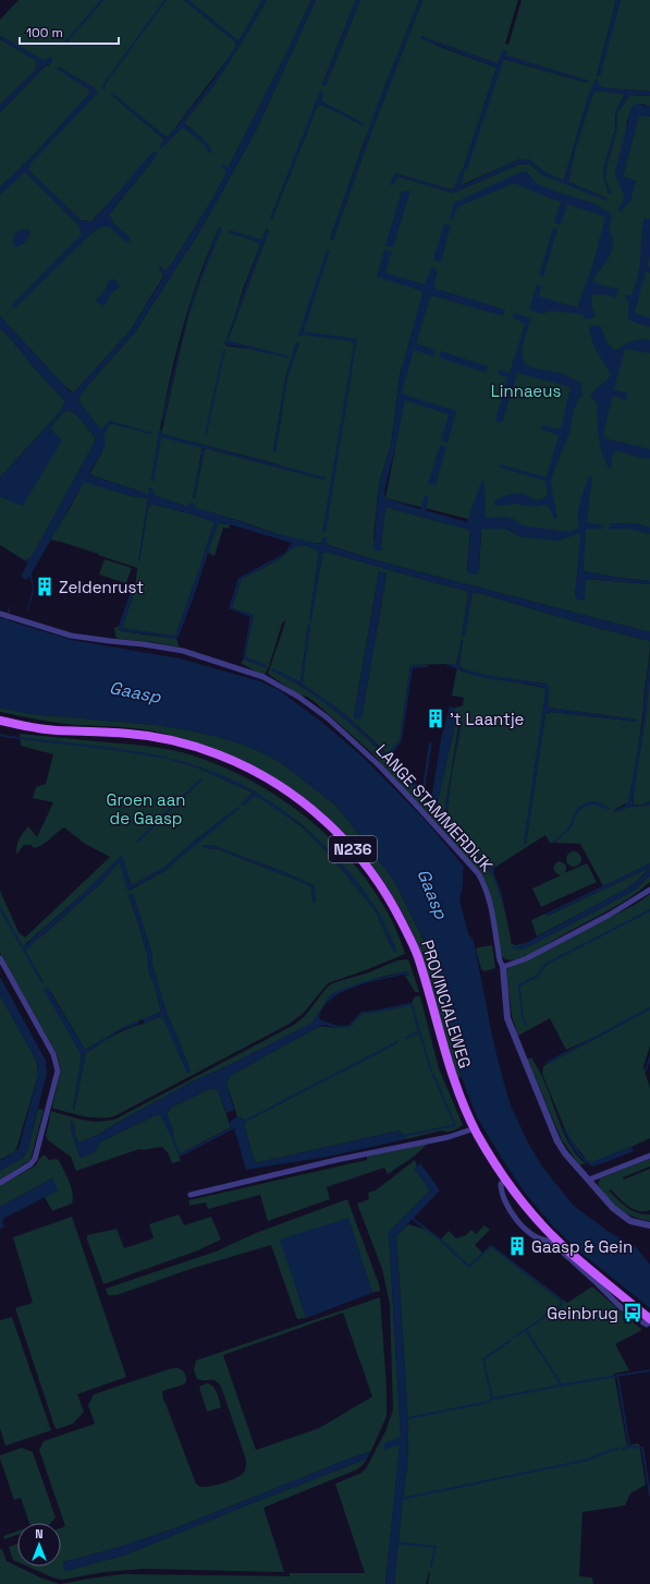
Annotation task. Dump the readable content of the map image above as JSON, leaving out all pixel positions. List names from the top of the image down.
{
  "streets": {
    "main road": ["N236", "PROVINCIALEWEG"],
    "street": ["LANGE STAMMERDIJK"]
  },
  "water": ["Gaasp"],
  "parks": ["Linnaeus", "Groen aan de Gaasp"],
  "places": {
    "building": ["Zeldenrust", "'t Laantje", "Gaasp & Gein"],
    "bus stop": ["Geinbrug"]
  },
  "scale_bar": "100 m",
  "north": "top"
}
